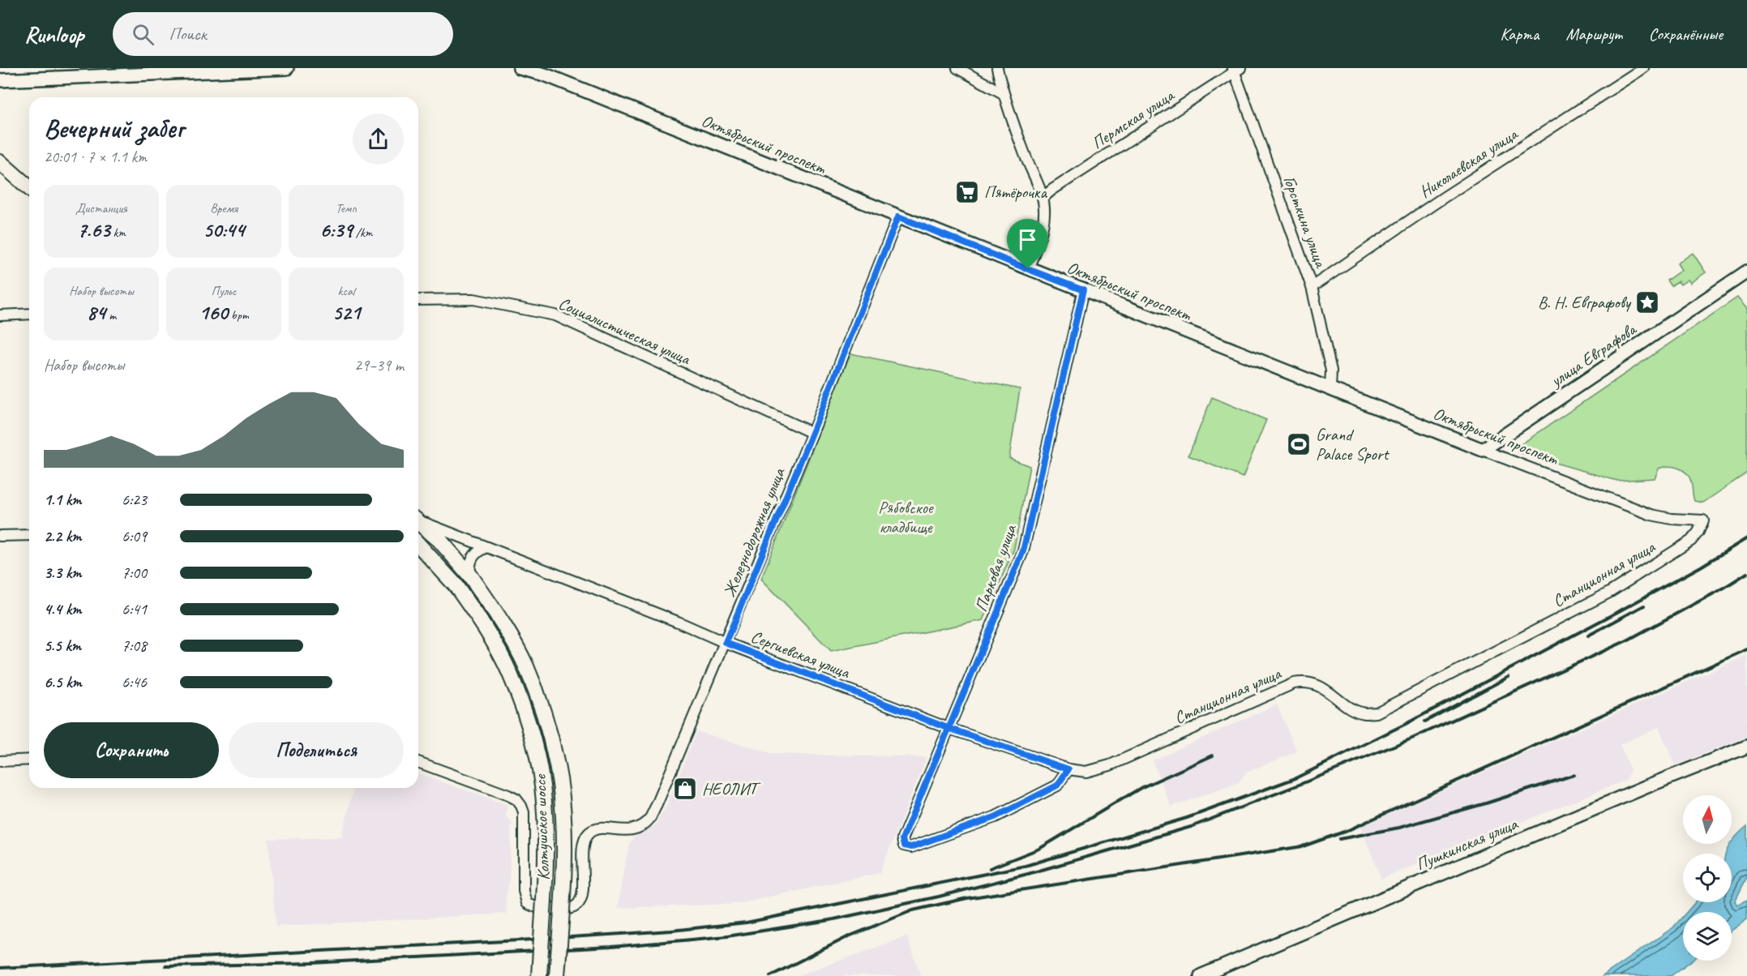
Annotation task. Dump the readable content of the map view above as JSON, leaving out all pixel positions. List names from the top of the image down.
{
  "streets": {
    "main road": ["Колтушское шоссе"],
    "street": [
      "Пермская улица",
      "Октябрьский проспект",
      "Николаевская улица",
      "Горсткина улица",
      "Социалистическая улица",
      "улица Евграфова",
      "Железнодорожная улица",
      "Парковая улица",
      "Станционная улица",
      "Сергиевская улица",
      "Пушкинская улица"
    ]
  },
  "crossings": [
    ["Пермская улица", "Горсткина улица"],
    ["Октябрьский проспект", "Горсткина улица"],
    ["Октябрьский проспект", "улица Евграфова"],
    ["Октябрьский проспект", "Железнодорожная улица"],
    ["Октябрьский проспект", "Парковая улица"],
    ["Октябрьский проспект", "Станционная улица"],
    ["Николаевская улица", "Горсткина улица"],
    ["Социалистическая улица", "Железнодорожная улица"],
    ["Железнодорожная улица", "Сергиевская улица"],
    ["Парковая улица", "Станционная улица"],
    ["Парковая улица", "Сергиевская улица"],
    ["Станционная улица", "Сергиевская улица"]
  ],
  "parks": ["Рябовское кладбище"],
  "places": {
    "supermarket": ["Пятёрочка"],
    "place": ["В. Н. Евграфову"],
    "sports": ["Grand Palace Sport"],
    "shop": ["НЕОЛИТ"]
  },
  "north": "top",
  "page": {
    "header": "Runloop",
    "search": "Поиск",
    "nav": ["Карта", "Маршрут", "Сохранённые"],
    "heading": ["Вечерний забег", "20:01 · 7 × 1.1 km"],
    "stats": [
      ["Дистанция", "7.63 km"],
      ["Время", "50:44"],
      ["Темп", "6:39 /km"],
      ["Набор высоты", "84 m"],
      ["Пульс", "160 bpm"],
      ["kcal", "521"]
    ],
    "chart": ["Набор высоты", "29–39 m"],
    "list": [
      {
        "name": "1.1 km",
        "note": "6:23"
      },
      {
        "name": "2.2 km",
        "note": "6:09"
      },
      {
        "name": "3.3 km",
        "note": "7:00"
      },
      {
        "name": "4.4 km",
        "note": "6:41"
      },
      {
        "name": "5.5 km",
        "note": "7:08"
      },
      {
        "name": "6.5 km",
        "note": "6:46"
      }
    ],
    "buttons": ["Сохранить", "Поделиться"]
  }
}
